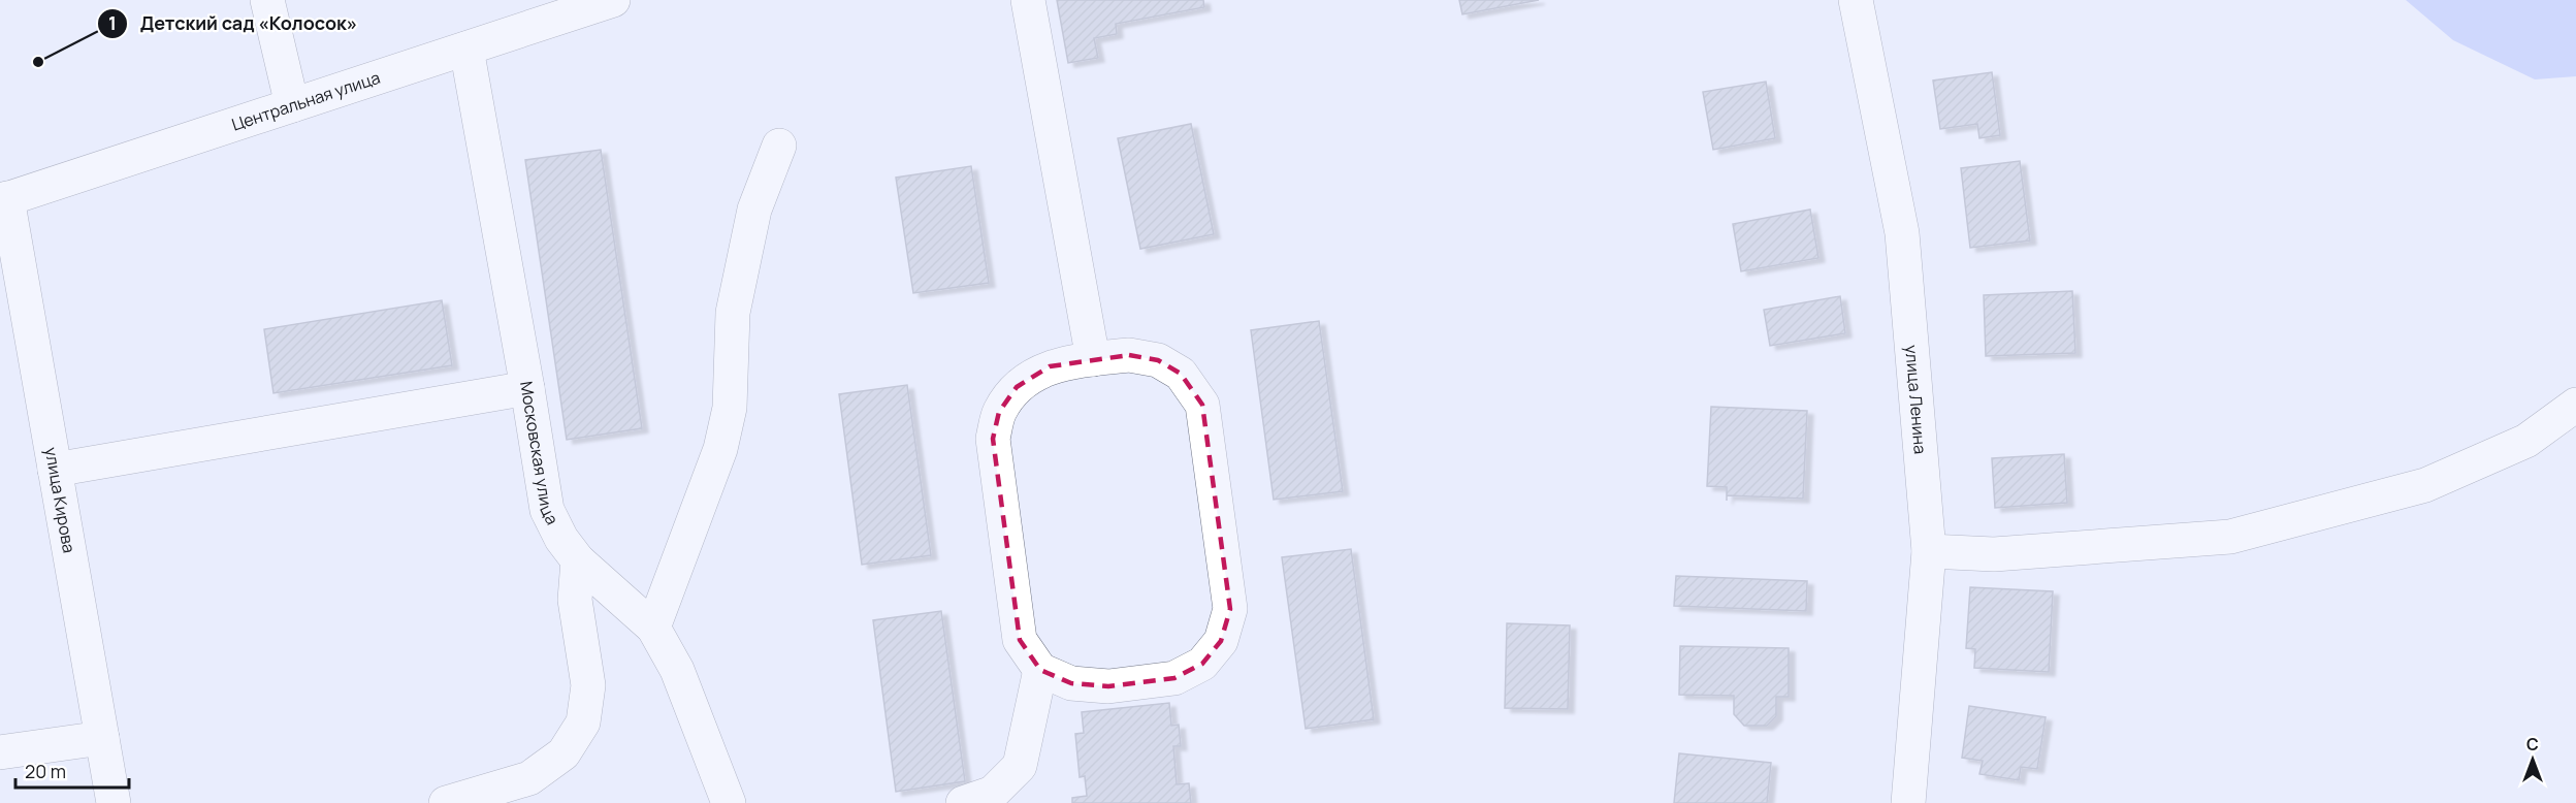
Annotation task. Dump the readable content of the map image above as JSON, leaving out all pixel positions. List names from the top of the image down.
{
  "streets": {
    "street": [
      "Центральная улица",
      "улица Ленина",
      "Московская улица",
      "улица Кирова"
    ]
  },
  "crossings": [
    ["Центральная улица", "Московская улица"],
    ["Центральная улица", "улица Кирова"]
  ],
  "places": ["Детский сад «Колосок»"],
  "scale_bar": "20 m",
  "north": "top"
}
